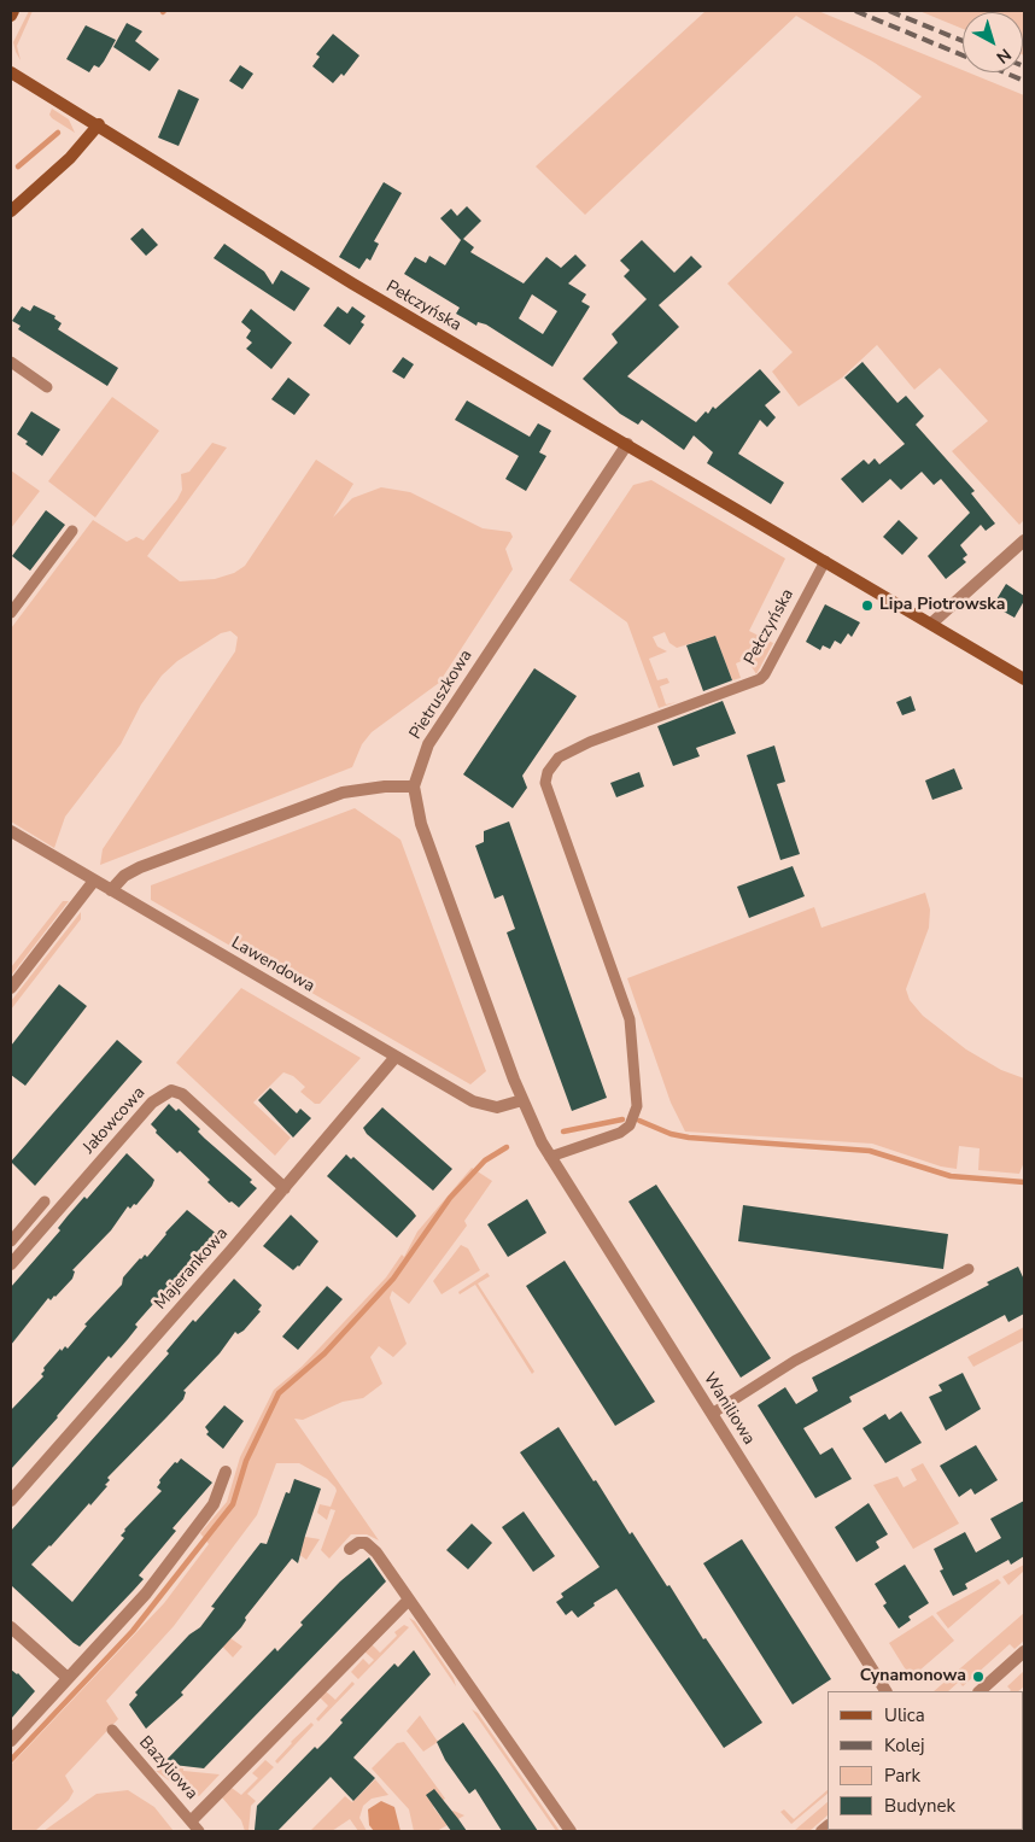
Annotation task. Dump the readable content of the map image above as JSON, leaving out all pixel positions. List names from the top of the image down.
{
  "streets": {
    "main road": ["Pełczyńska"],
    "street": [
      "Pietruszkowa",
      "Lawendowa",
      "Jałowcowa",
      "Majerankowa",
      "Waniliowa"
    ],
    "lane": ["Bazyliowa"]
  },
  "crossings": [
    ["Pełczyńska", "Pietruszkowa"],
    ["Pełczyńska", "Waniliowa"],
    ["Pietruszkowa", "Waniliowa"],
    ["Lawendowa", "Majerankowa"],
    ["Lawendowa", "Waniliowa"],
    ["Jałowcowa", "Majerankowa"]
  ],
  "places": ["Lipa Piotrowska", "Cynamonowa"],
  "legend": [
    "Ulica",
    "Kolej",
    "Park",
    "Budynek"
  ],
  "north": "bottom right"
}
